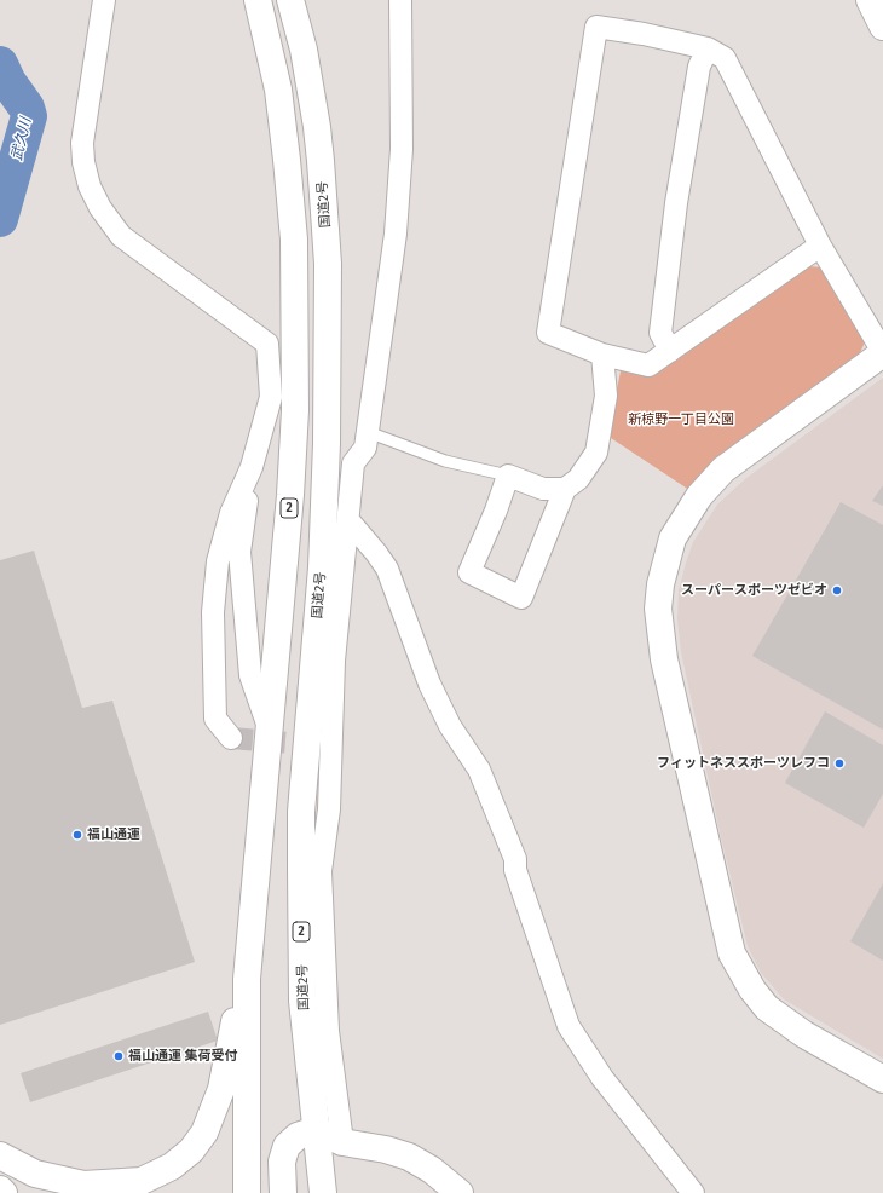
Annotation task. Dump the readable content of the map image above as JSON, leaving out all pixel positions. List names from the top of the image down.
{
  "streets": {
    "main road": ["国道2号", "2"]
  },
  "water": ["武久川"],
  "parks": ["新椋野一丁目公園"],
  "places": [
    "スーパースポーツゼビオ",
    "フィットネススポーツレフコ",
    "福山通運",
    "福山通運 集荷受付"
  ]
}
